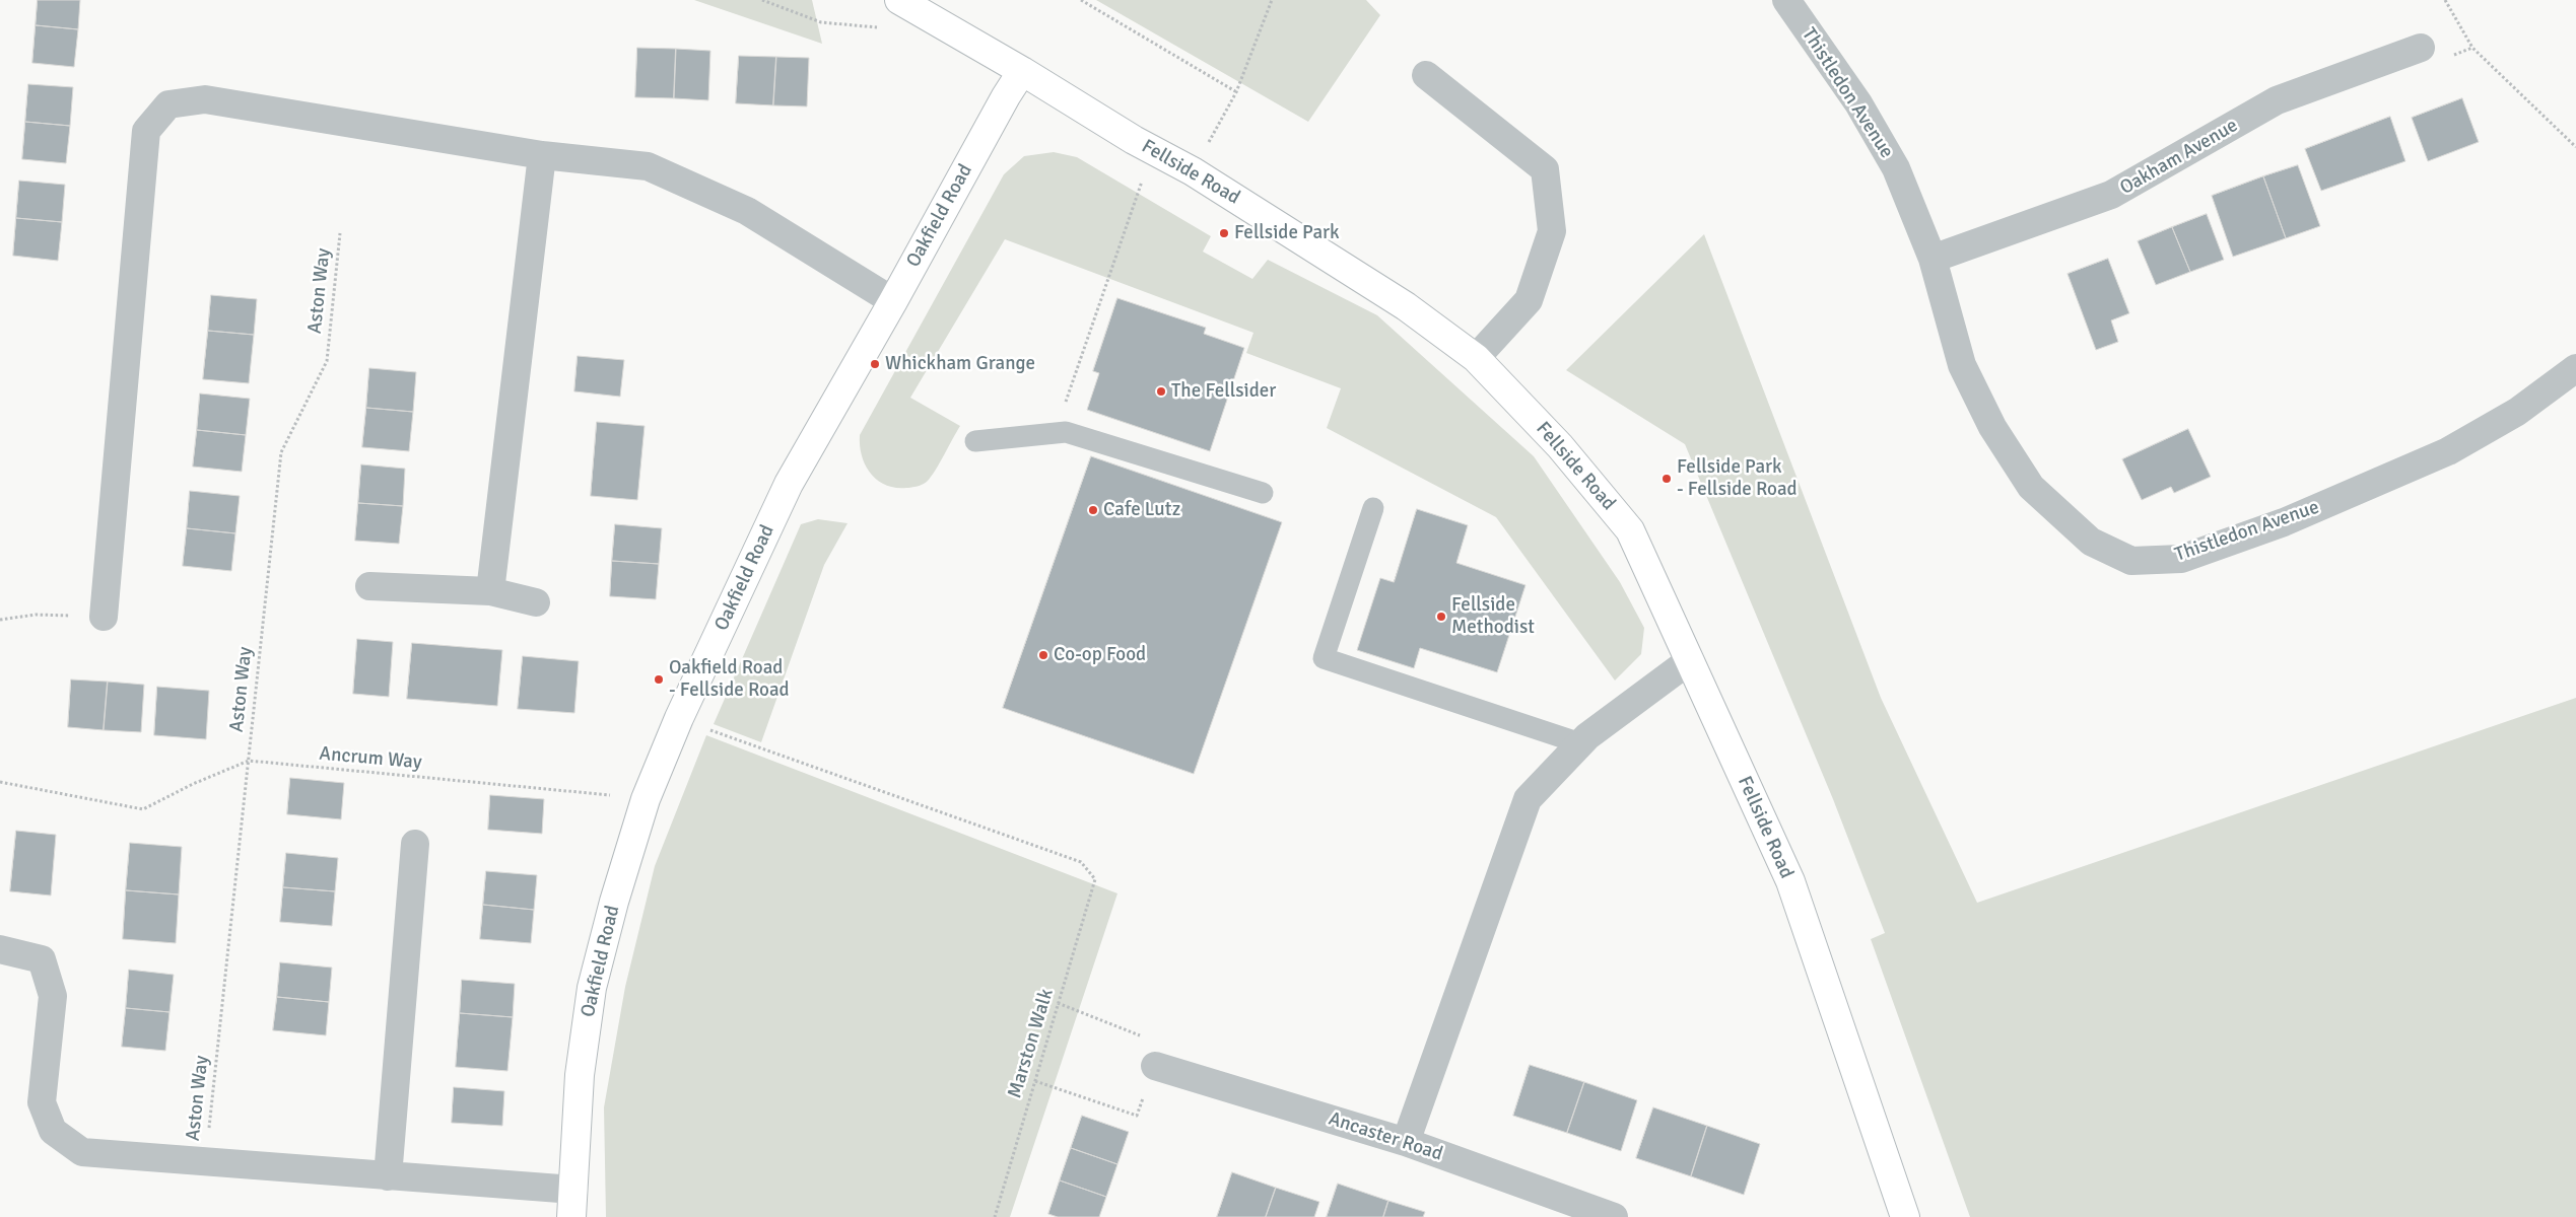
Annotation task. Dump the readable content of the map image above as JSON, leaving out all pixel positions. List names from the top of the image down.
{
  "streets": {
    "street": [
      "Thistledon Avenue",
      "Oakham Avenue",
      "Fellside Road",
      "Oakfield Road",
      "Ancaster Road"
    ],
    "path": ["Aston Way", "Ancrum Way", "Marston Walk"]
  },
  "crossings": [
    ["Thistledon Avenue", "Oakham Avenue"],
    ["Fellside Road", "Oakfield Road"],
    ["Oakfield Road", "Ancrum Way"],
    ["Oakfield Road", "Marston Walk"],
    ["Aston Way", "Ancrum Way"]
  ],
  "places": [
    "Fellside Park",
    "Whickham Grange",
    "The Fellsider",
    "Fellside Park - Fellside Road",
    "Cafe Lutz",
    "Fellside Methodist",
    "Co-op Food",
    "Oakfield Road - Fellside Road"
  ]
}
